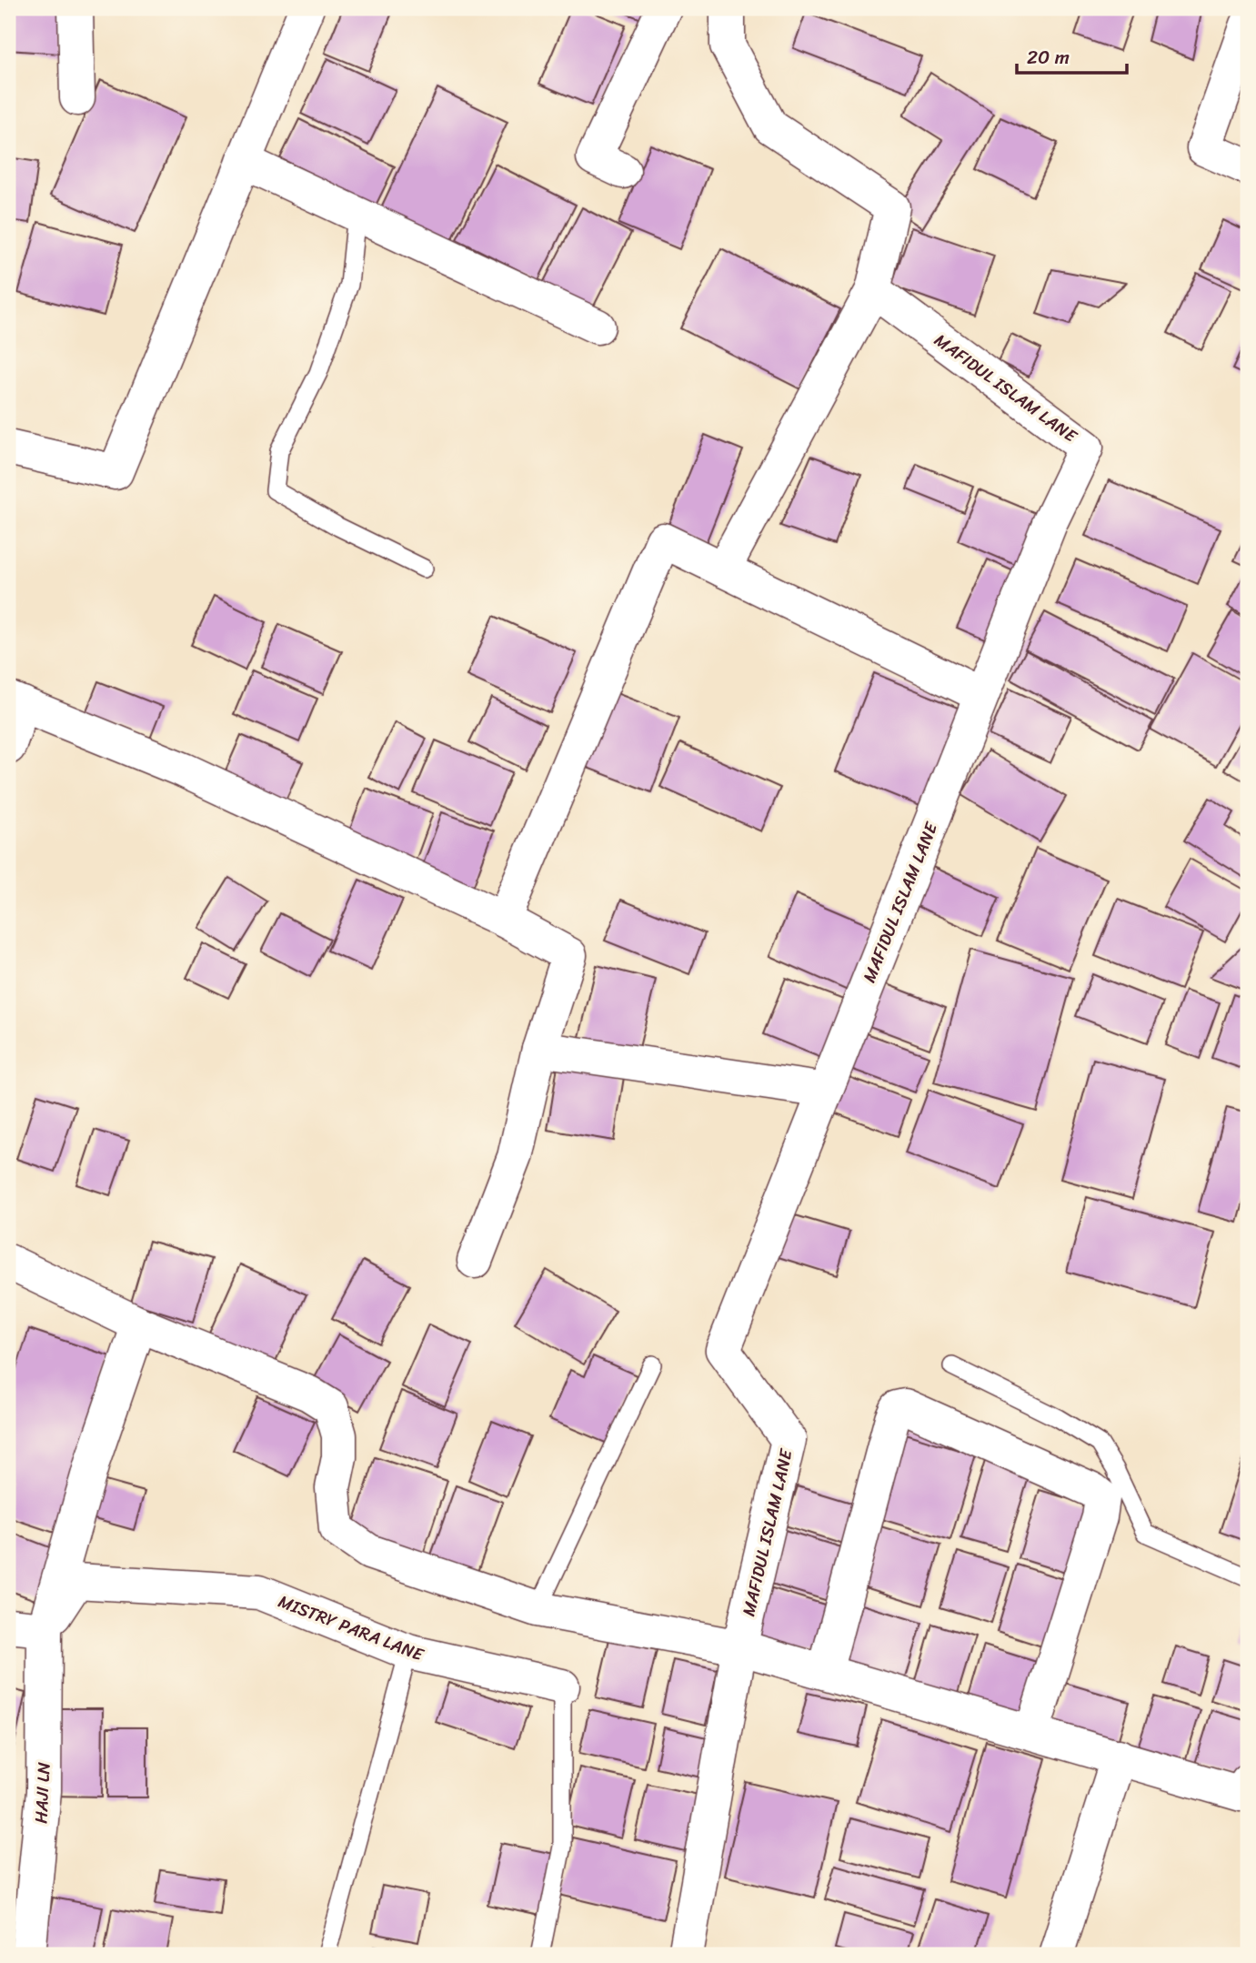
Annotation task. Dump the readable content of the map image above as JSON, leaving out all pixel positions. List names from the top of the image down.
{
  "streets": {
    "street": ["MAFIDUL ISLAM LANE", "MISTRY PARA LANE", "HAJI LN"]
  },
  "crossings": [
    ["MISTRY PARA LANE", "HAJI LN"]
  ],
  "scale_bar": "20 m"
}
